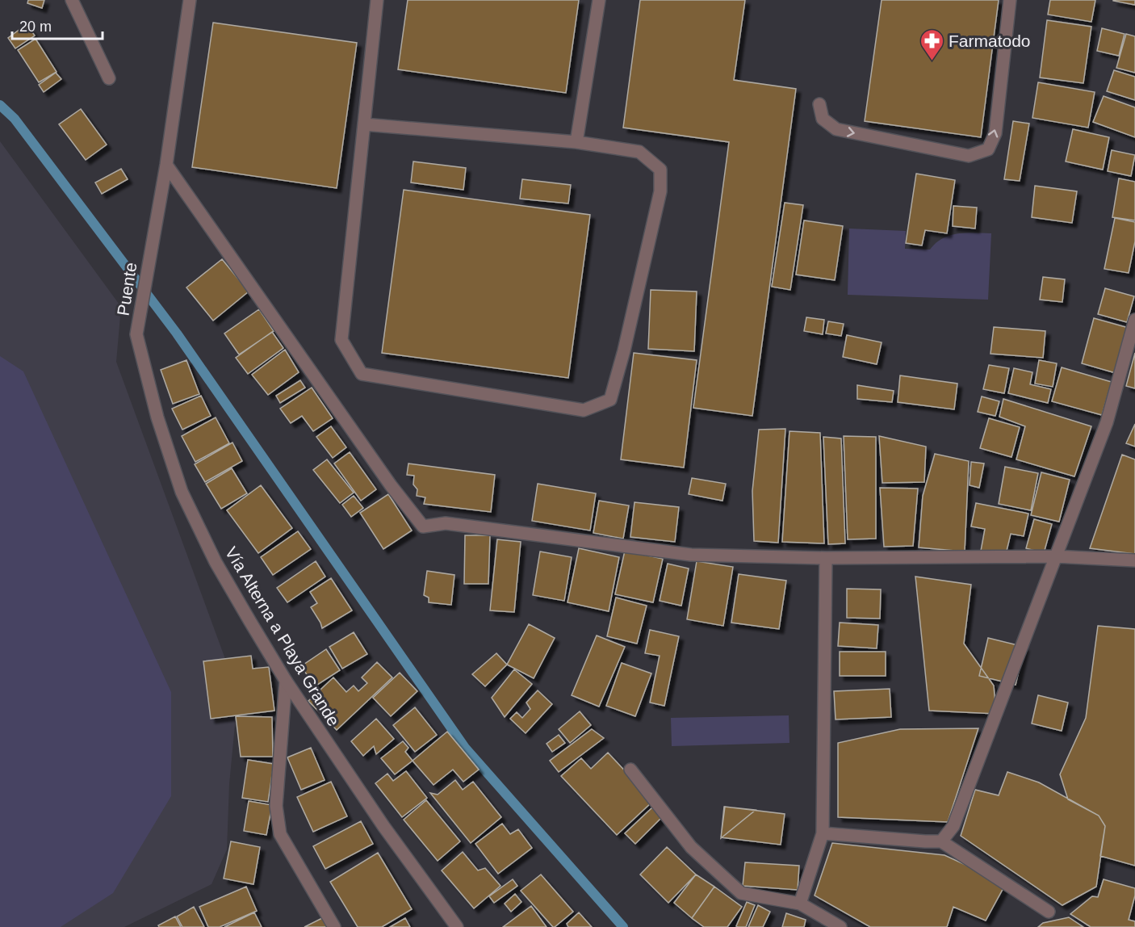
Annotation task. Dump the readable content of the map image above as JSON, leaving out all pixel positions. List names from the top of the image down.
{
  "streets": {
    "street": ["Puente", "Vía Alterna a Playa Grande"]
  },
  "crossings": [
    ["Puente", "Vía Alterna a Playa Grande"]
  ],
  "places": {
    "pharmacy": ["Farmatodo"]
  },
  "scale_bar": "20 m"
}
